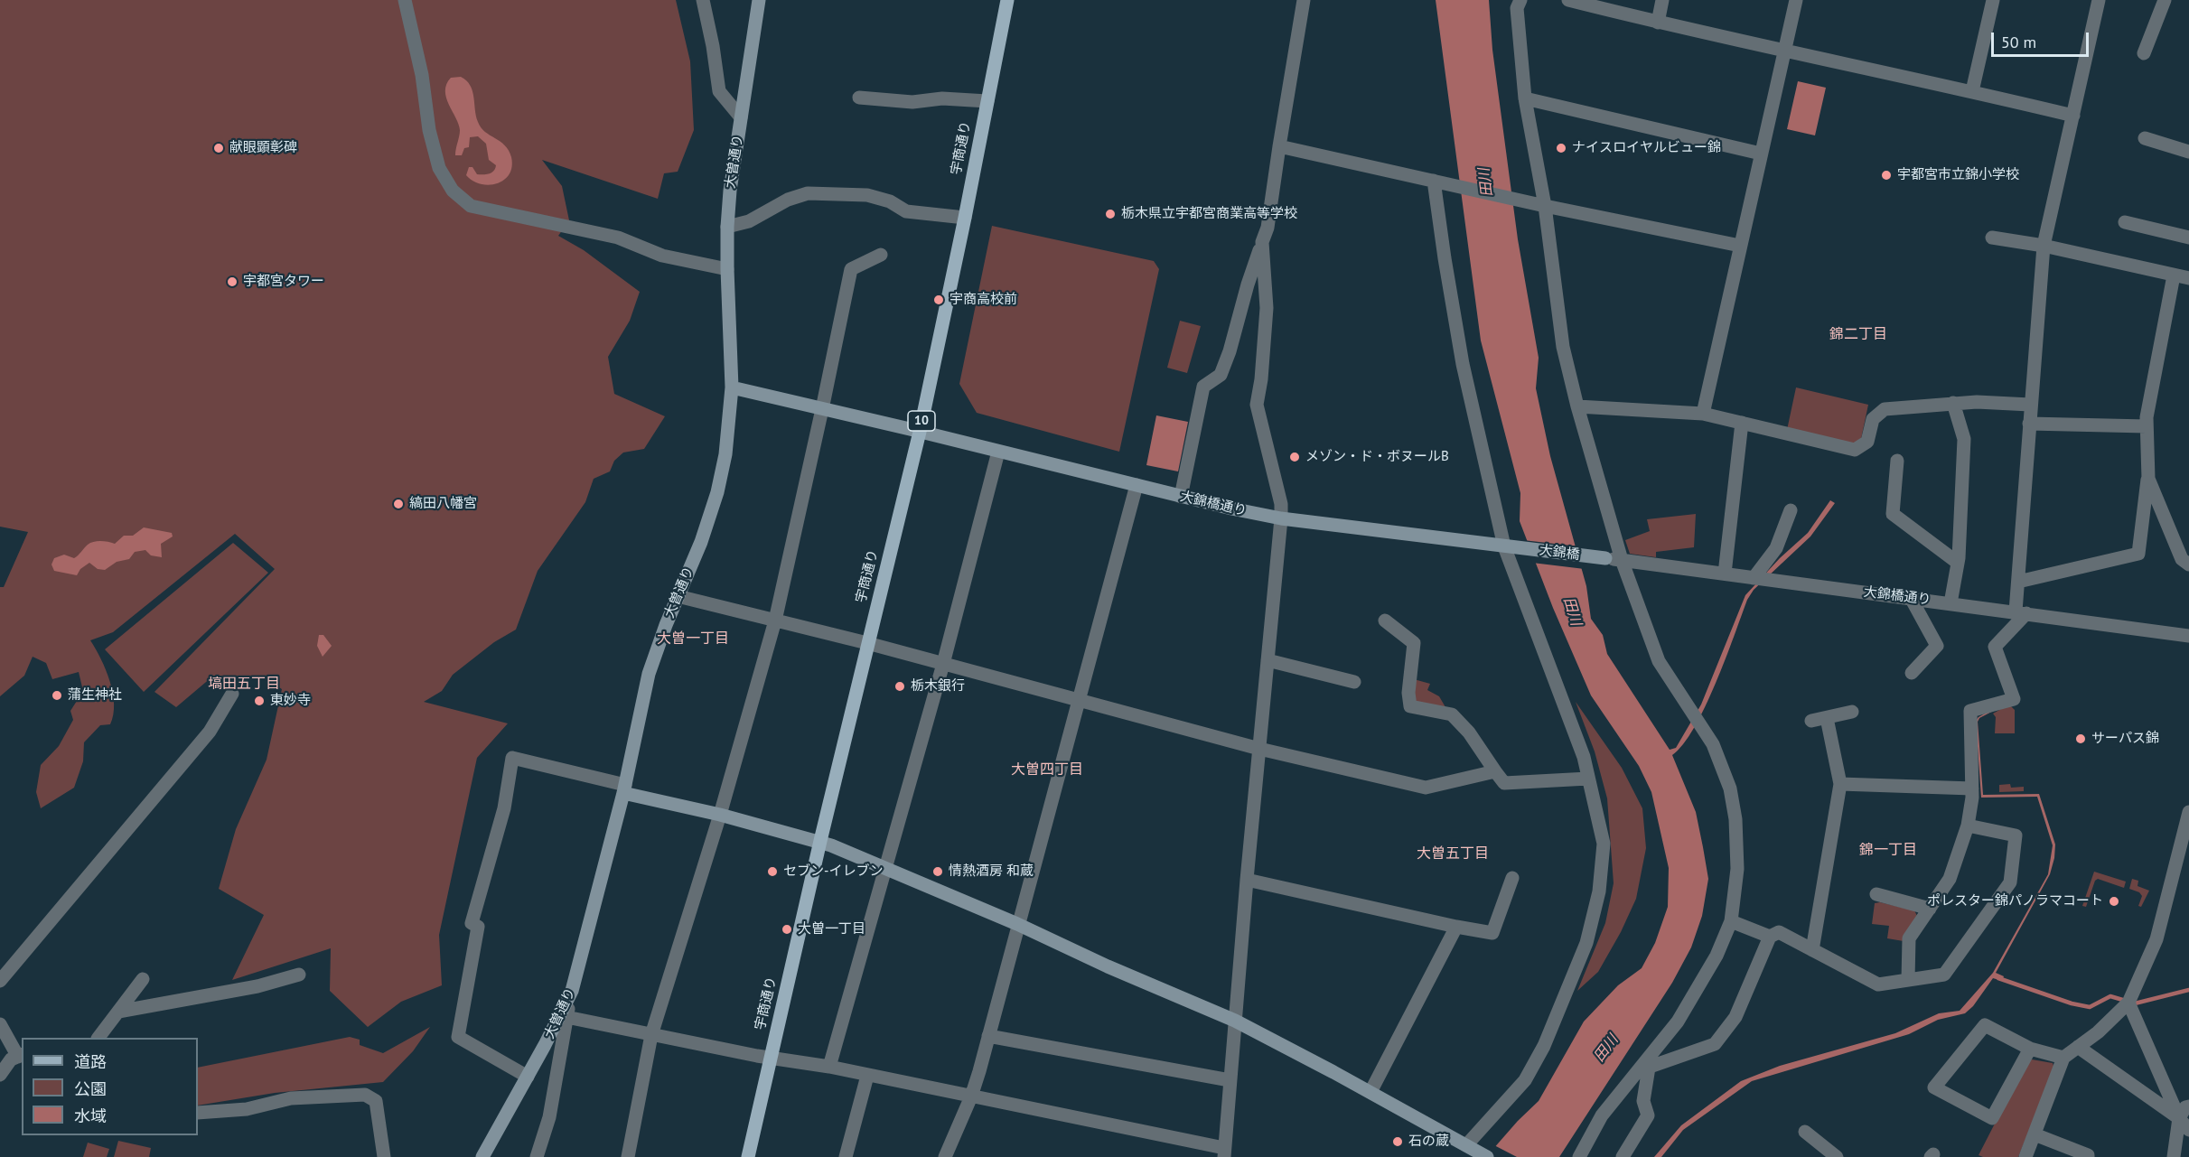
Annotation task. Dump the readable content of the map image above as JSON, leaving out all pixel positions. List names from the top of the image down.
{
  "streets": {
    "main road": ["宇商通り", "10"],
    "street": ["大曽通り", "大錦橋通り", "大錦橋"]
  },
  "crossings": [
    ["宇商通り", "大錦橋通り"],
    ["大曽通り", "大錦橋通り"],
    ["大錦橋通り", "大錦橋"]
  ],
  "districts": [
    "錦二丁目",
    "大曽一丁目",
    "塙田五丁目",
    "大曽四丁目",
    "錦一丁目",
    "大曽五丁目"
  ],
  "water": ["田川"],
  "places": [
    "献眼顕彰碑",
    "ナイスロイヤルビュー錦",
    "宇都宮市立錦小学校",
    "栃木県立宇都宮商業高等学校",
    "宇都宮タワー",
    "宇商高校前",
    "メゾン・ド・ボヌールB",
    "縞田八幡宮",
    "栃木銀行",
    "蒲生神社",
    "東妙寺",
    "サーパス錦",
    "セブン-イレブン",
    "情熱酒房 和蔵",
    "ポレスター錦パノラマコート",
    "大曽一丁目",
    "石の蔵"
  ],
  "legend": ["道路", "公園", "水域"],
  "scale_bar": "50 m"
}
